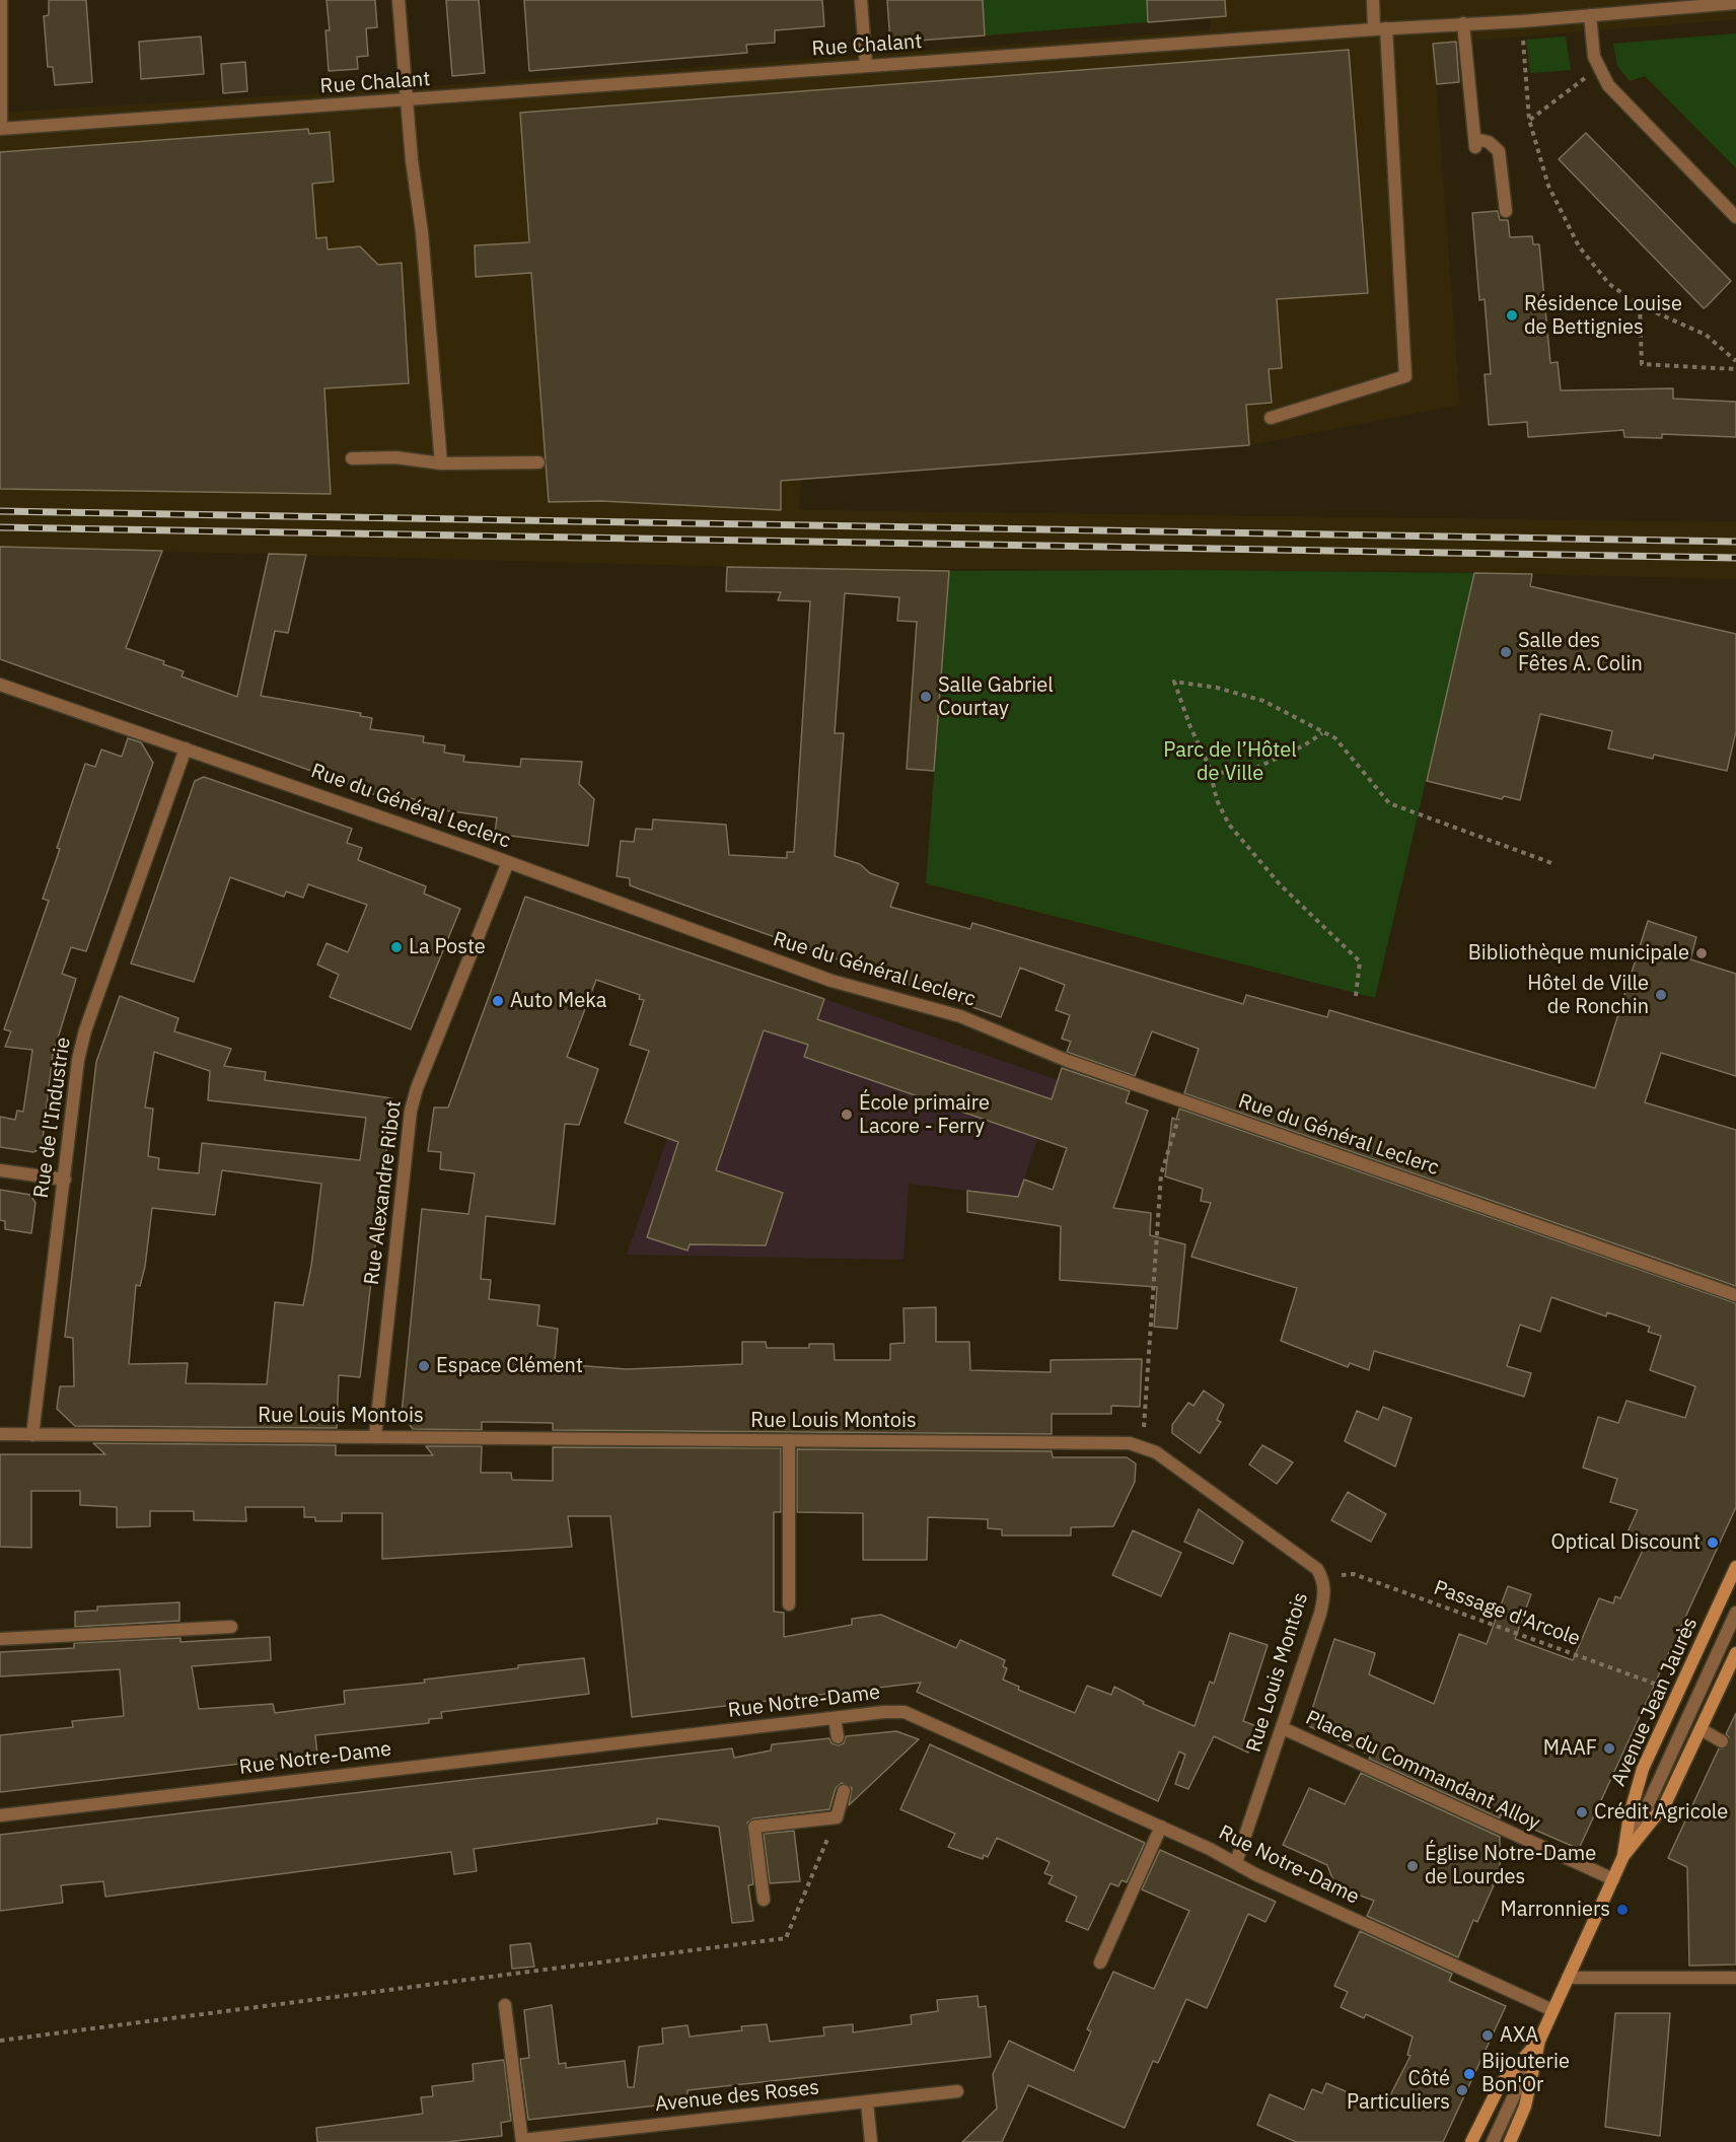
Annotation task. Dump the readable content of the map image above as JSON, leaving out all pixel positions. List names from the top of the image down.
{
  "streets": {
    "main road": ["Avenue Jean Jaurès"],
    "street": [
      "Rue Chalant",
      "Rue du Général Leclerc",
      "Rue de l'Industrie",
      "Rue Alexandre Ribot",
      "Rue Louis Montois",
      "Rue Notre-Dame",
      "Place du Commandant Alloy",
      "Avenue des Roses"
    ],
    "path": ["Passage d'Arcole"]
  },
  "crossings": [
    ["Rue du Général Leclerc", "Rue de l'Industrie"],
    ["Rue du Général Leclerc", "Rue Alexandre Ribot"],
    ["Rue de l'Industrie", "Rue Louis Montois"],
    ["Rue Alexandre Ribot", "Rue Louis Montois"],
    ["Rue Louis Montois", "Passage d'Arcole"],
    ["Rue Louis Montois", "Rue Notre-Dame"],
    ["Rue Louis Montois", "Place du Commandant Alloy"],
    ["Passage d'Arcole", "Avenue Jean Jaurès"],
    ["Rue Notre-Dame", "Avenue Jean Jaurès"],
    ["Avenue Jean Jaurès", "Place du Commandant Alloy"]
  ],
  "parks": ["Parc de l’Hôtel de Ville"],
  "places": [
    "Résidence Louise de Bettignies",
    "Salle des Fêtes A. Colin",
    "Salle Gabriel Courtay",
    "La Poste",
    "Bibliothèque municipale",
    "Hôtel de Ville de Ronchin",
    "Auto Meka",
    "École primaire Lacore - Ferry",
    "Espace Clément",
    "Optical Discount",
    "MAAF",
    "Crédit Agricole",
    "Église Notre-Dame de Lourdes",
    "Marronniers",
    "AXA",
    "Bijouterie Bon'Or",
    "Côté Particuliers"
  ]
}
